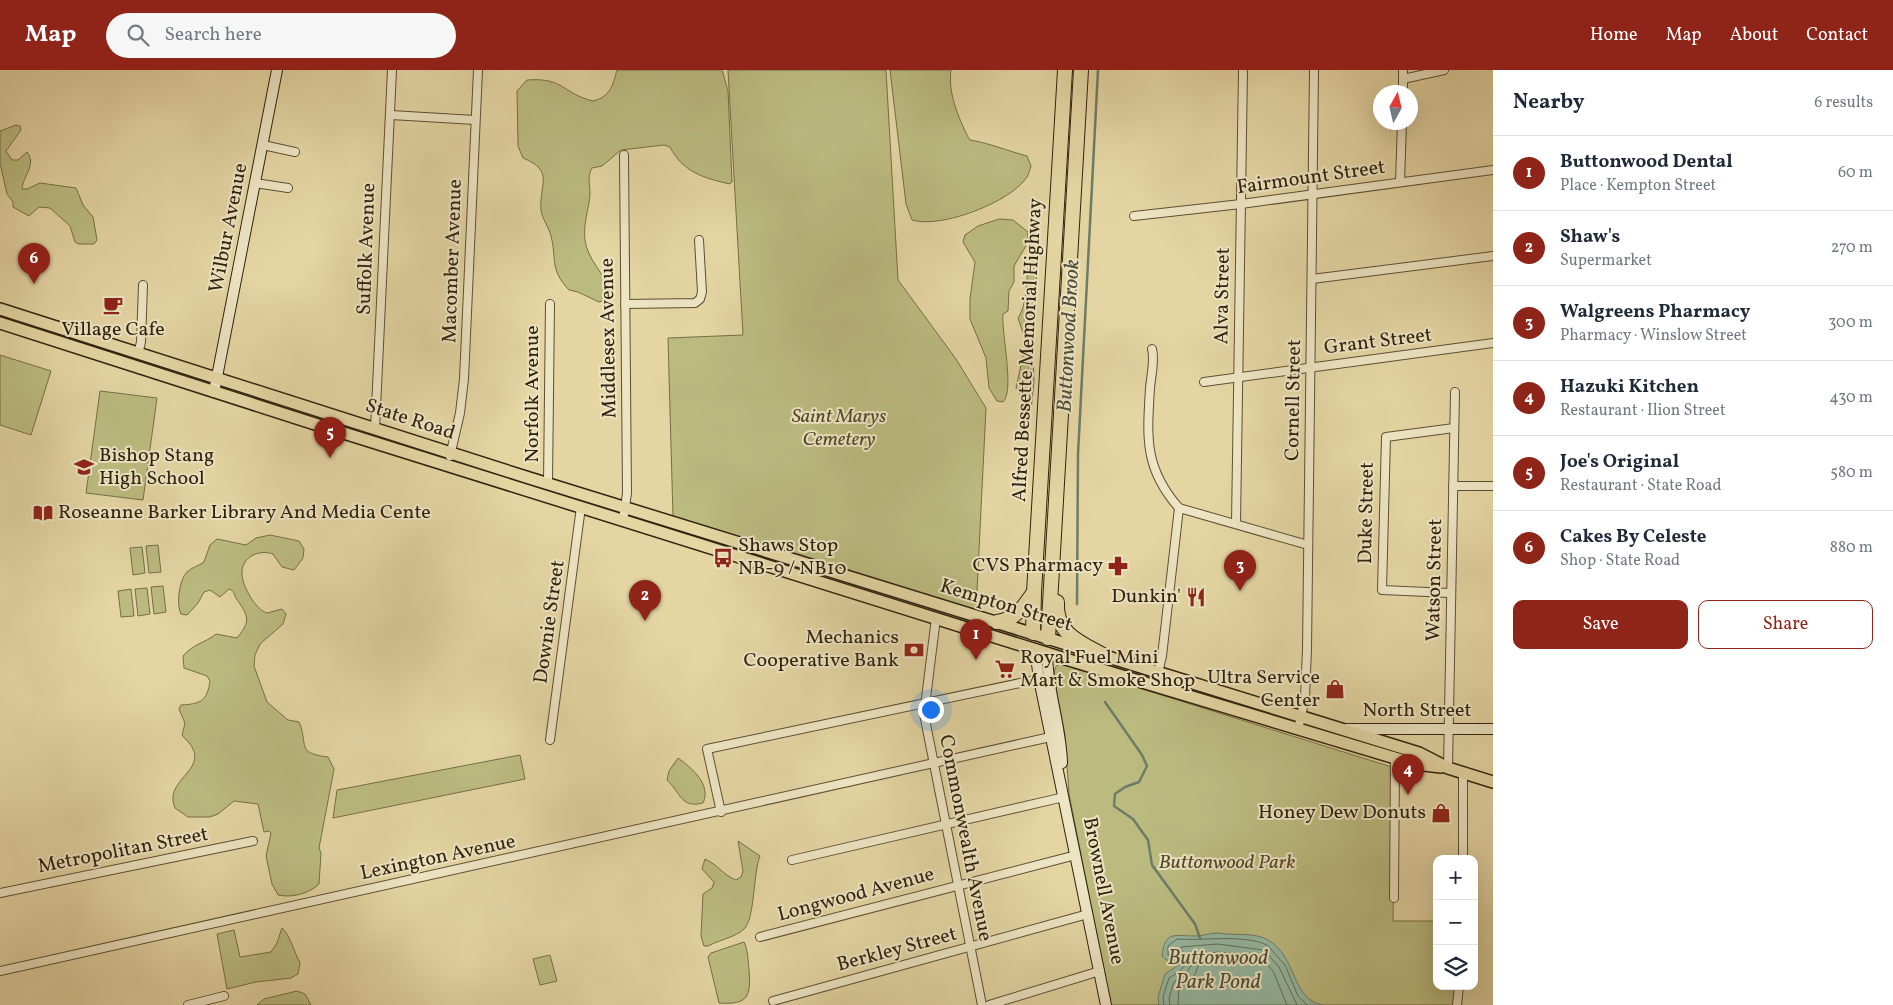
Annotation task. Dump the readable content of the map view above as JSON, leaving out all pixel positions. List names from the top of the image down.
{
  "streets": {
    "highway": ["Alfred Bessette Memorial Highway"],
    "main road": ["State Road", "Kempton Street", "Brownell Avenue"],
    "street": [
      "Fairmount Street",
      "Wilbur Avenue",
      "Suffolk Avenue",
      "Macomber Avenue",
      "Alva Street",
      "Middlesex Avenue",
      "Grant Street",
      "Norfolk Avenue",
      "Cornell Street",
      "Duke Street",
      "Watson Street",
      "Downie Street",
      "North Street",
      "Commonwealth Avenue",
      "Metropolitan Street",
      "Lexington Avenue",
      "Longwood Avenue",
      "Berkley Street"
    ]
  },
  "crossings": [
    ["Fairmount Street", "Alva Street"],
    ["Fairmount Street", "Cornell Street"],
    ["Wilbur Avenue", "State Road"],
    ["Suffolk Avenue", "State Road"],
    ["Macomber Avenue", "State Road"],
    ["Alva Street", "Grant Street"],
    ["Middlesex Avenue", "State Road"],
    ["Grant Street", "Cornell Street"],
    ["Alfred Bessette Memorial Highway", "Kempton Street"],
    ["Alfred Bessette Memorial Highway", "Brownell Avenue"],
    ["Norfolk Avenue", "State Road"],
    ["Cornell Street", "Kempton Street"],
    ["State Road", "Kempton Street"],
    ["State Road", "Downie Street"],
    ["Duke Street", "Watson Street"],
    ["Watson Street", "Kempton Street"],
    ["Watson Street", "North Street"],
    ["Kempton Street", "North Street"],
    ["Kempton Street", "Commonwealth Avenue"],
    ["Kempton Street", "Brownell Avenue"],
    ["Commonwealth Avenue", "Lexington Avenue"],
    ["Commonwealth Avenue", "Longwood Avenue"],
    ["Commonwealth Avenue", "Berkley Street"],
    ["Lexington Avenue", "Brownell Avenue"],
    ["Brownell Avenue", "Longwood Avenue"],
    ["Brownell Avenue", "Berkley Street"]
  ],
  "water": ["Buttonwood Brook", "Buttonwood Park Pond"],
  "parks": ["Saint Marys Cemetery", "Buttonwood Park"],
  "places": {
    "cafe": ["Village Cafe"],
    "school or university": ["Bishop Stang High School"],
    "library": ["Roseanne Barker Library And Media Cente"],
    "bus stop": ["Shaws Stop NB-9 / NB10"],
    "pharmacy": ["CVS Pharmacy"],
    "restaurant": ["Dunkin'"],
    "bank": ["Mechanics Cooperative Bank"],
    "supermarket": ["Royal Fuel Mini Mart & Smoke Shop"],
    "shop": ["Ultra Service Center", "Honey Dew Donuts"]
  },
  "north": "top",
  "page": {
    "header": "Map",
    "search": "Search here",
    "nav": [
      "Home",
      "Map",
      "About",
      "Contact"
    ],
    "heading": ["Nearby", "6 results"],
    "list": [
      {
        "mark": "1",
        "name": "Buttonwood Dental",
        "note": "Place · Kempton Street",
        "value": "60 m"
      },
      {
        "mark": "2",
        "name": "Shaw's",
        "note": "Supermarket",
        "value": "270 m"
      },
      {
        "mark": "3",
        "name": "Walgreens Pharmacy",
        "note": "Pharmacy · Winslow Street",
        "value": "300 m"
      },
      {
        "mark": "4",
        "name": "Hazuki Kitchen",
        "note": "Restaurant · Ilion Street",
        "value": "430 m"
      },
      {
        "mark": "5",
        "name": "Joe's Original",
        "note": "Restaurant · State Road",
        "value": "580 m"
      },
      {
        "mark": "6",
        "name": "Cakes By Celeste",
        "note": "Shop · State Road",
        "value": "880 m"
      }
    ],
    "pins": [
      "6",
      "5",
      "3",
      "2",
      "1",
      "4"
    ],
    "buttons": ["Save", "Share"],
    "map_buttons": ["+", "−"]
  }
}
